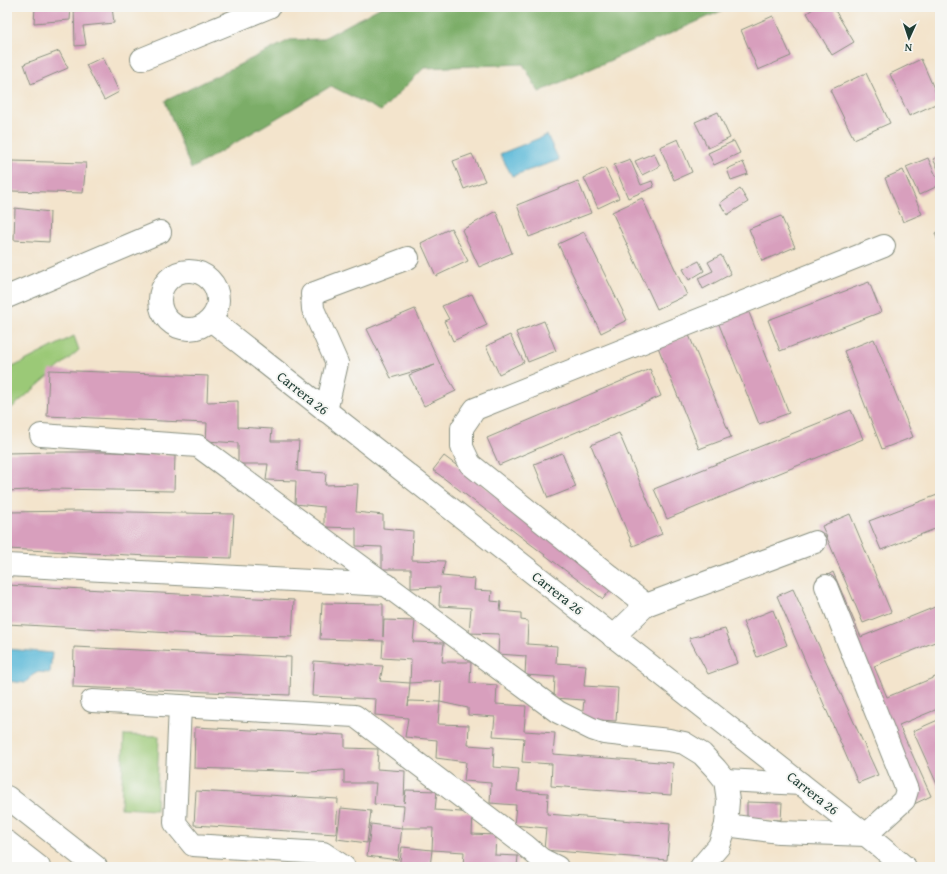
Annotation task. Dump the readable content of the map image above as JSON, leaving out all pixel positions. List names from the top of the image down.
{
  "streets": {
    "main road": ["Carrera 26"]
  },
  "north": "bottom"
}
